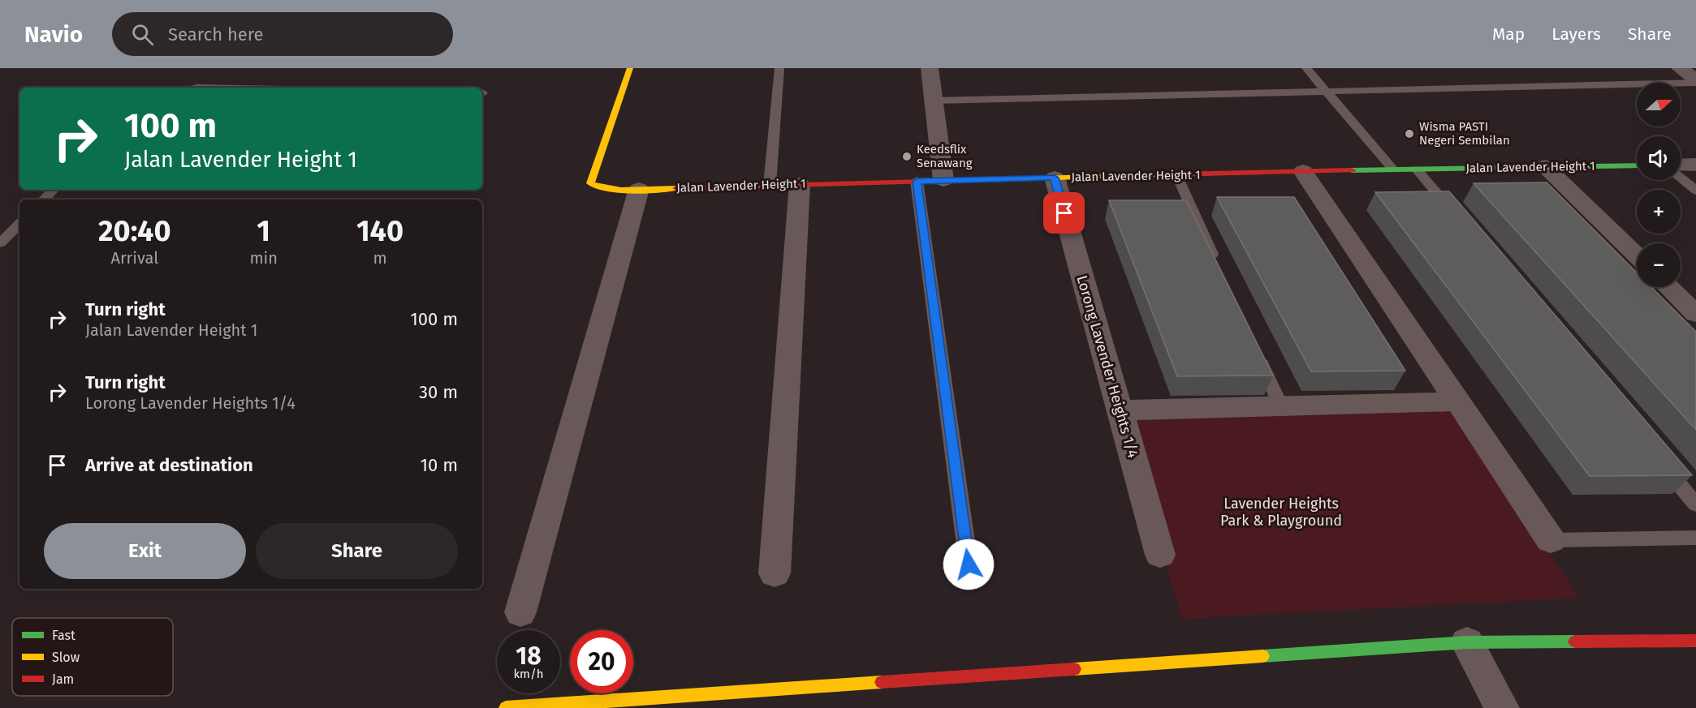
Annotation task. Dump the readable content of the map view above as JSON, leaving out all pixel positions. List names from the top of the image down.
{
  "streets": {
    "street": ["Jalan Lavender Height 1", "Lorong Lavender Heights 1/4"]
  },
  "crossings": [
    ["Jalan Lavender Height 1", "Lorong Lavender Heights 1/4"]
  ],
  "parks": ["Lavender Heights Park & Playground"],
  "places": ["Wisma PASTI Negeri Sembilan", "Keedsflix Senawang"],
  "legend": ["Fast", "Slow", "Jam"],
  "north": "right",
  "page": {
    "header": "Navio",
    "search": "Search here",
    "nav": ["Map", "Layers", "Share"],
    "map_buttons": ["+", "−"],
    "turn": ["100 m", "Jalan Lavender Height 1"],
    "eta": [
      "20:40",
      "Arrival",
      "1",
      "min",
      "140",
      "m"
    ],
    "list": [
      {
        "name": "Turn right",
        "note": "Jalan Lavender Height 1",
        "value": "100 m"
      },
      {
        "name": "Turn right",
        "note": "Lorong Lavender Heights 1/4",
        "value": "30 m"
      },
      {
        "name": "Arrive at destination",
        "value": "10 m"
      }
    ],
    "buttons": ["Exit", "Share"],
    "speed": "18 km/h",
    "limit": "20"
  }
}
